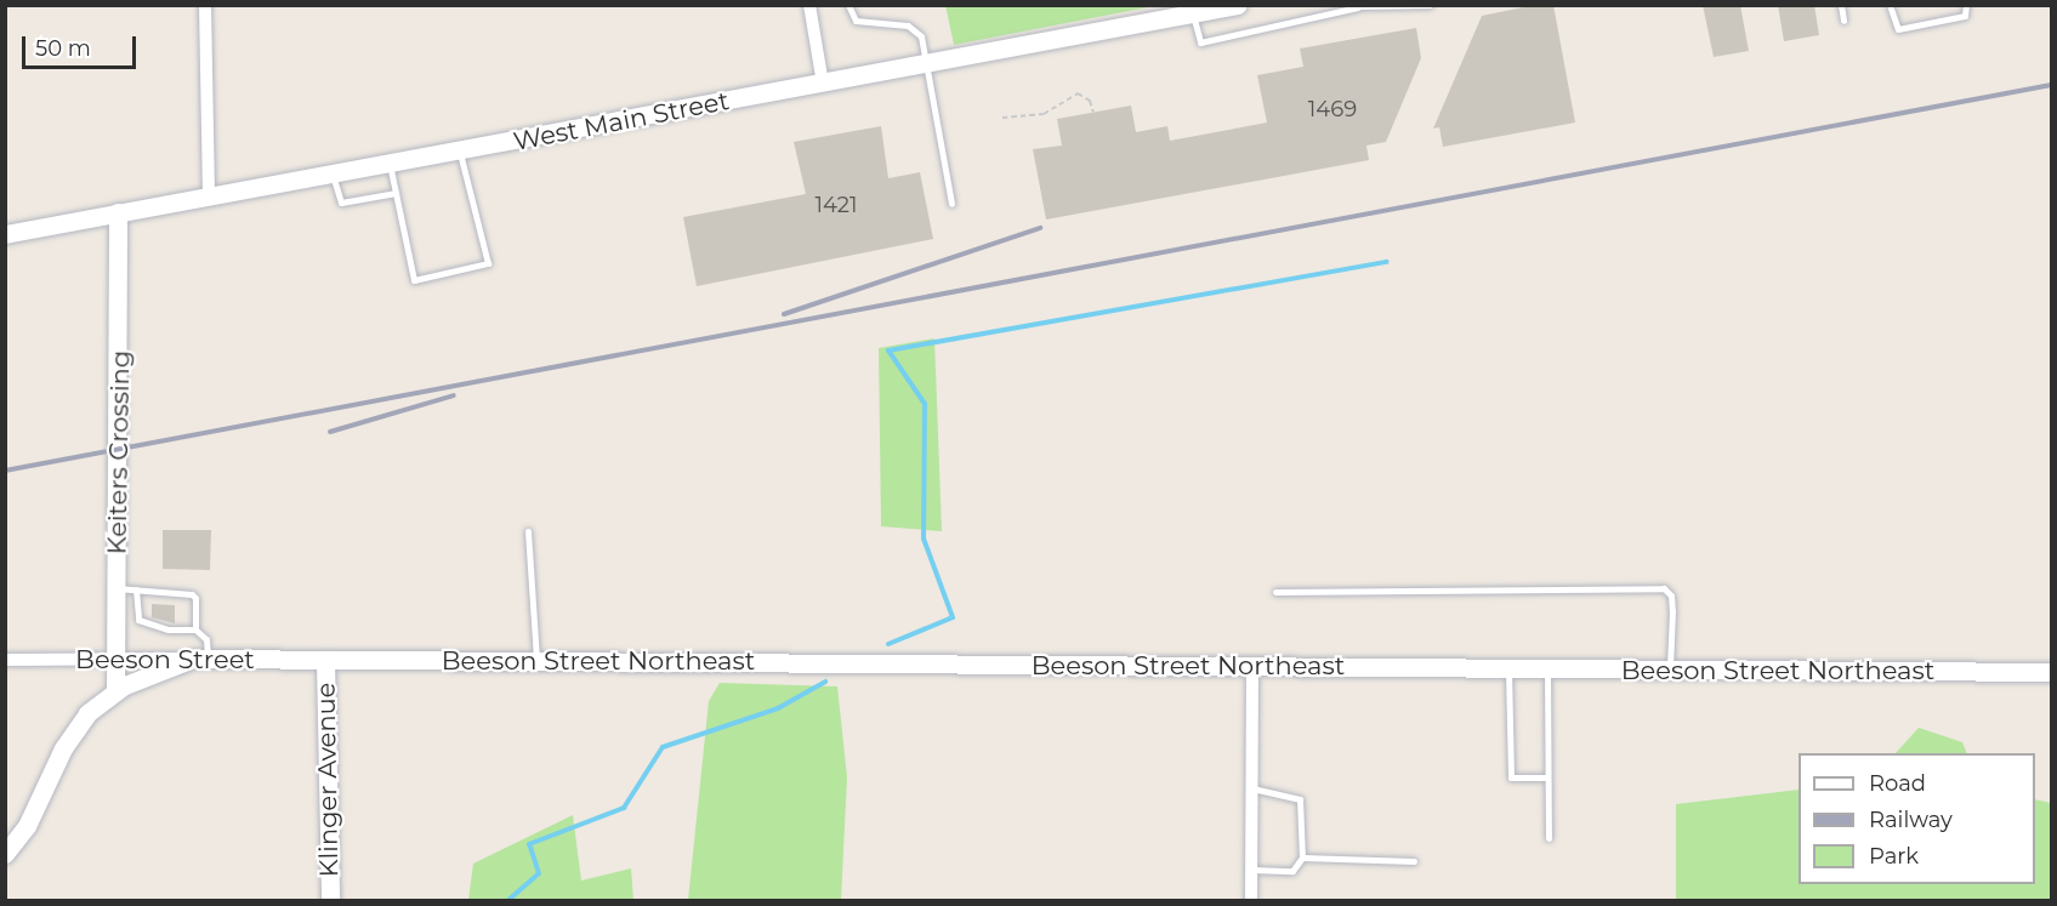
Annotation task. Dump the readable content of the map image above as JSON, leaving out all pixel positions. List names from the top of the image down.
{
  "streets": {
    "street": [
      "West Main Street",
      "Keiters Crossing",
      "Beeson Street",
      "Beeson Street Northeast",
      "Klinger Avenue"
    ]
  },
  "crossings": [
    ["West Main Street", "Keiters Crossing"],
    ["Keiters Crossing", "Beeson Street"],
    ["Beeson Street", "Beeson Street Northeast"],
    ["Beeson Street", "Klinger Avenue"],
    ["Beeson Street Northeast", "Klinger Avenue"]
  ],
  "house_numbers": ["1469", "1421"],
  "legend": ["Road", "Railway", "Park"],
  "scale_bar": "50 m"
}
